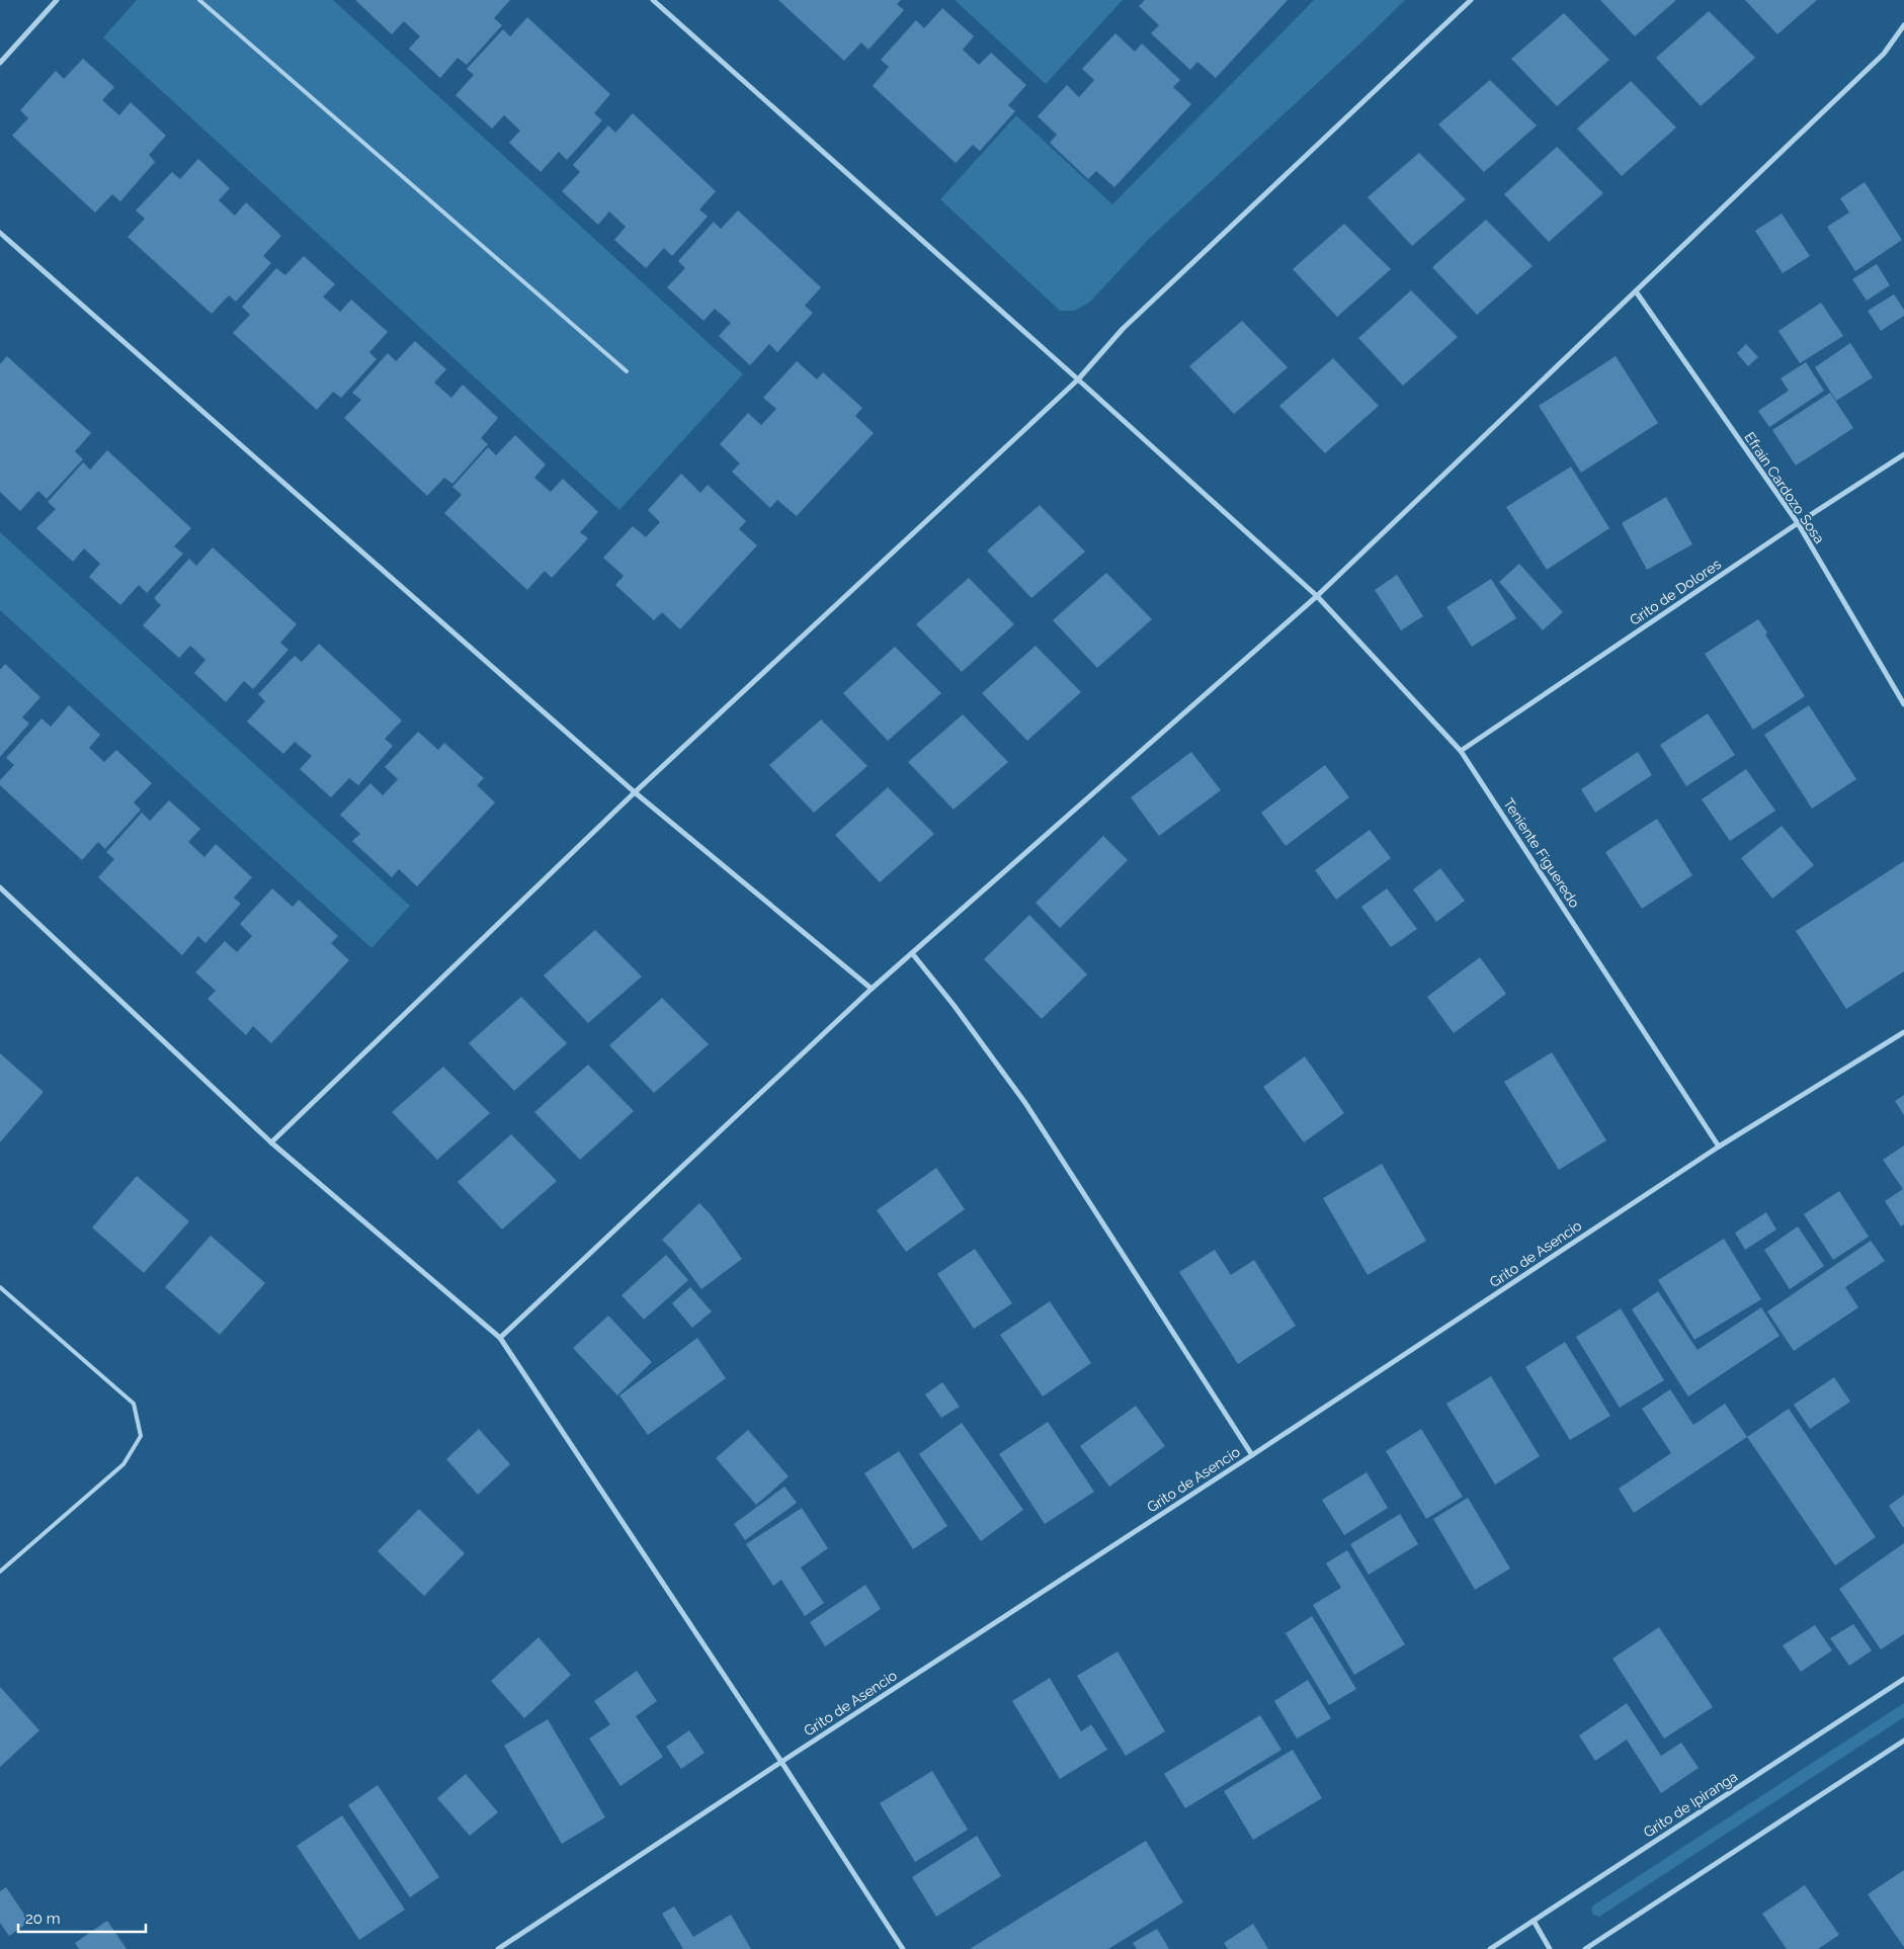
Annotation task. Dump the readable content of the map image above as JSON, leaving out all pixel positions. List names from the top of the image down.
{
  "streets": {
    "street": [
      "Efrain Cardozo Sosa",
      "Grito de Dolores",
      "Teniente Figueredo",
      "Grito de Asencio",
      "Grito de Ipiranga"
    ]
  },
  "crossings": [
    ["Efrain Cardozo Sosa", "Grito de Dolores"],
    ["Grito de Dolores", "Teniente Figueredo"],
    ["Teniente Figueredo", "Grito de Asencio"]
  ],
  "scale_bar": "20 m"
}
